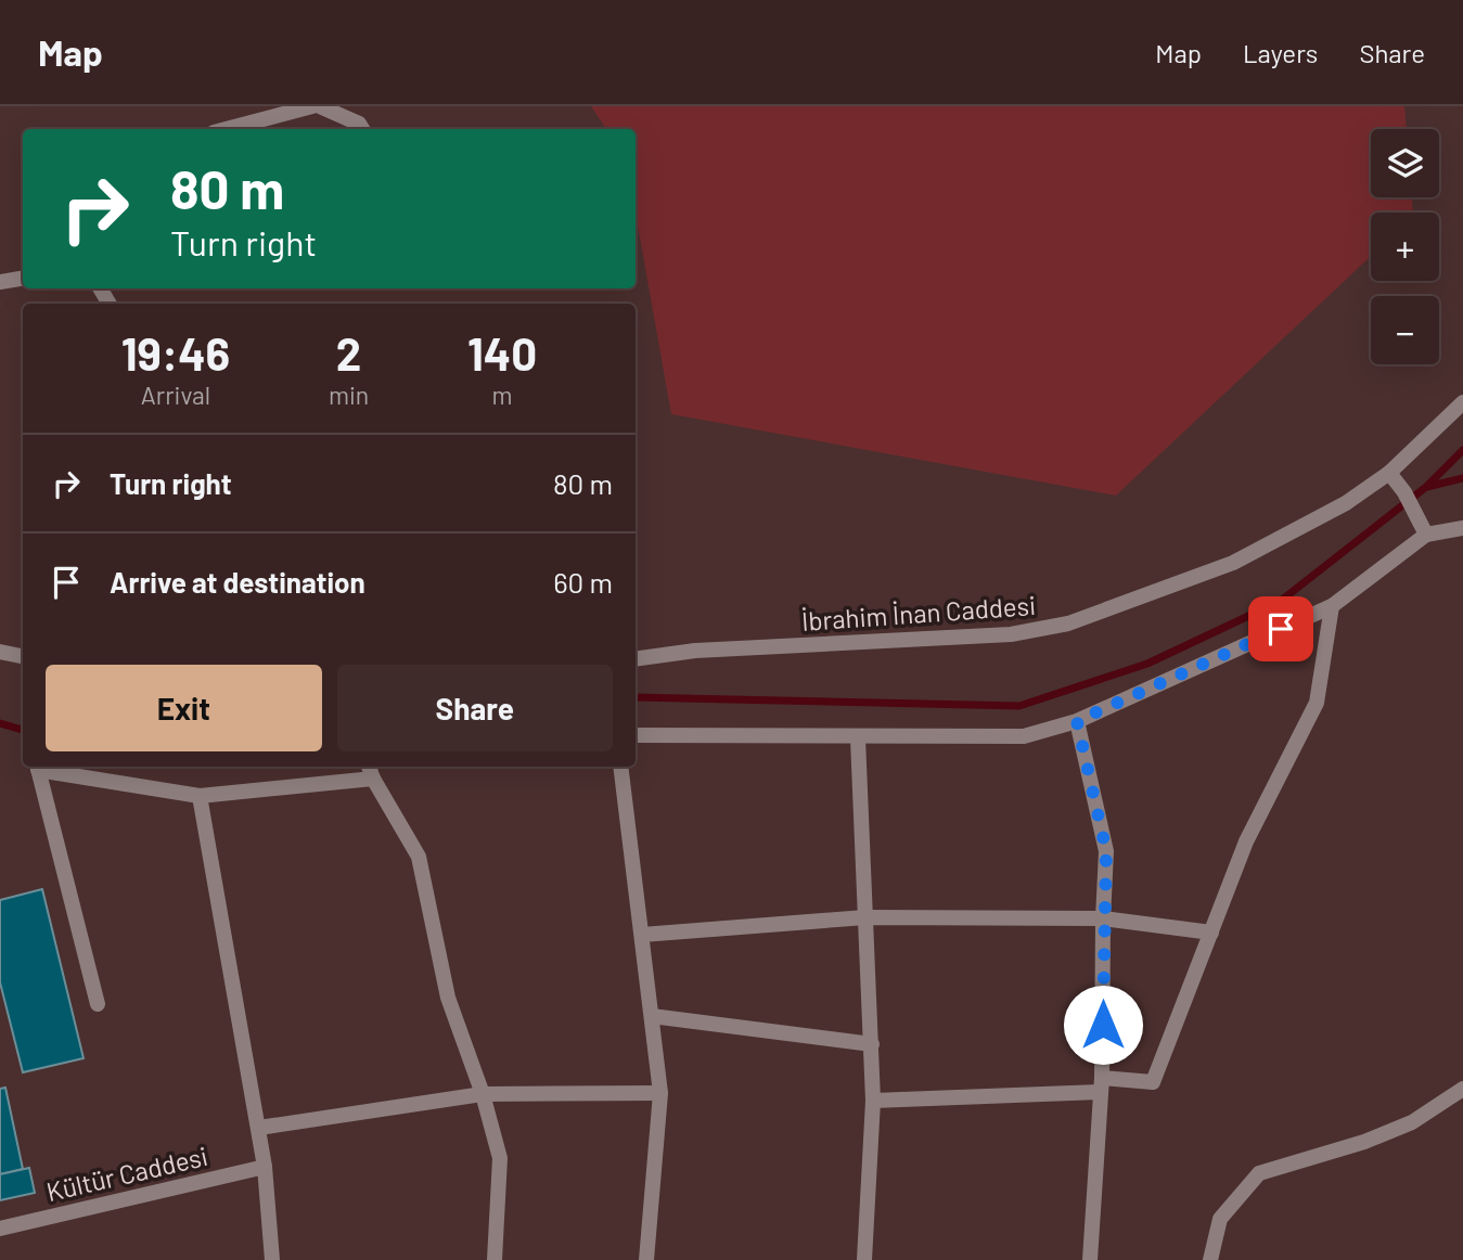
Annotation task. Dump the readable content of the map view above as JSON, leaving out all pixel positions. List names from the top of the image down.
{
  "streets": {
    "street": ["İbrahim İnan Caddesi", "Kültür Caddesi"]
  },
  "page": {
    "header": "Map",
    "nav": ["Map", "Layers", "Share"],
    "map_buttons": ["+", "−"],
    "turn": ["80 m", "Turn right"],
    "eta": [
      "19:46",
      "Arrival",
      "2",
      "min",
      "140",
      "m"
    ],
    "list": [
      {
        "name": "Turn right",
        "value": "80 m"
      },
      {
        "name": "Arrive at destination",
        "value": "60 m"
      }
    ],
    "buttons": ["Exit", "Share"]
  }
}
